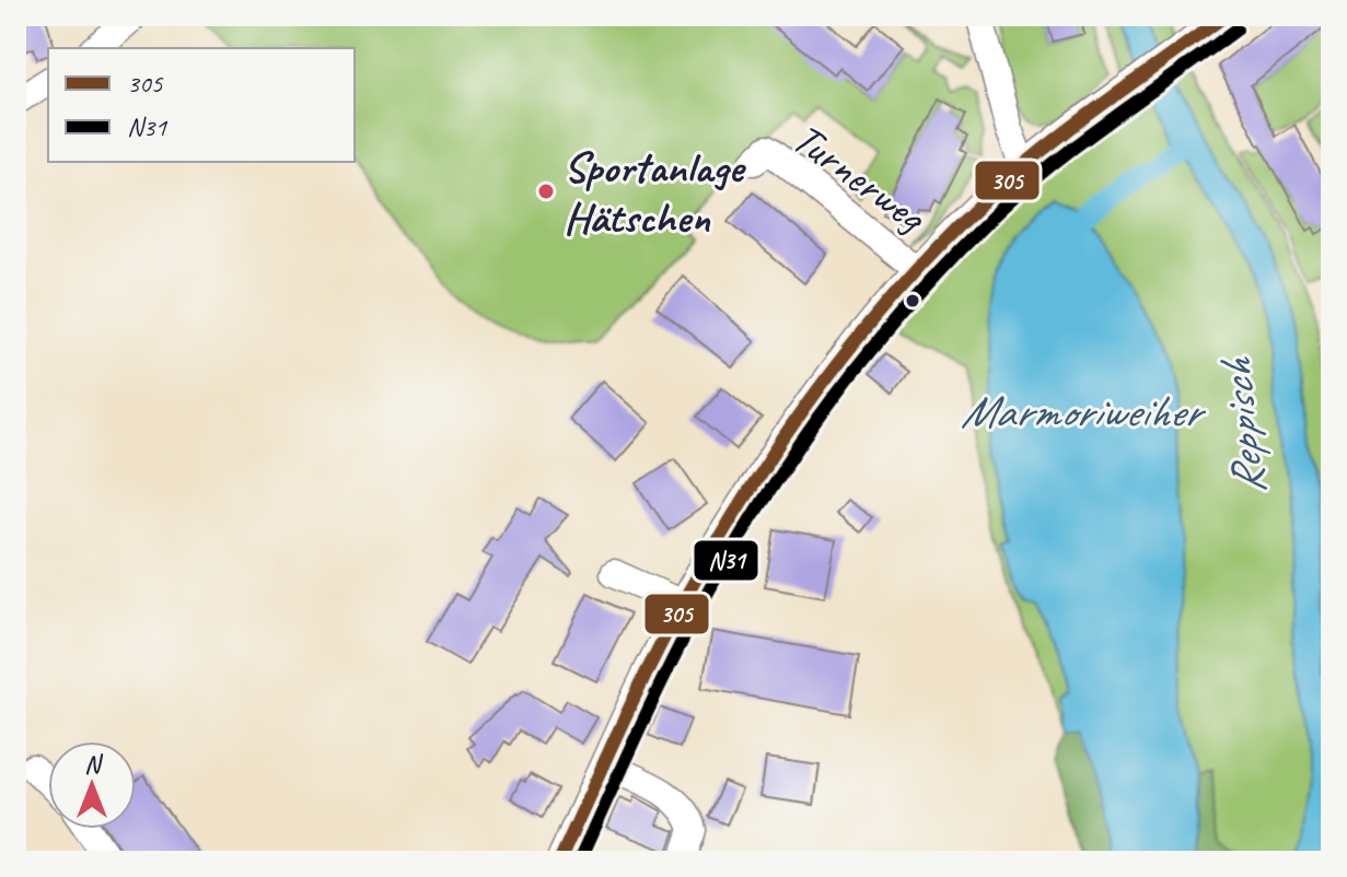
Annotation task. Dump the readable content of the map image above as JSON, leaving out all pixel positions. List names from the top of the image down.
{
  "streets": {
    "street": ["Turnerweg"]
  },
  "water": ["Marmoriweiher", "Reppisch"],
  "places": ["Sportanlage Hätschen"],
  "lines": ["transit line 305", "transit line N31"],
  "legend": ["305", "N31"],
  "north": "top"
}
